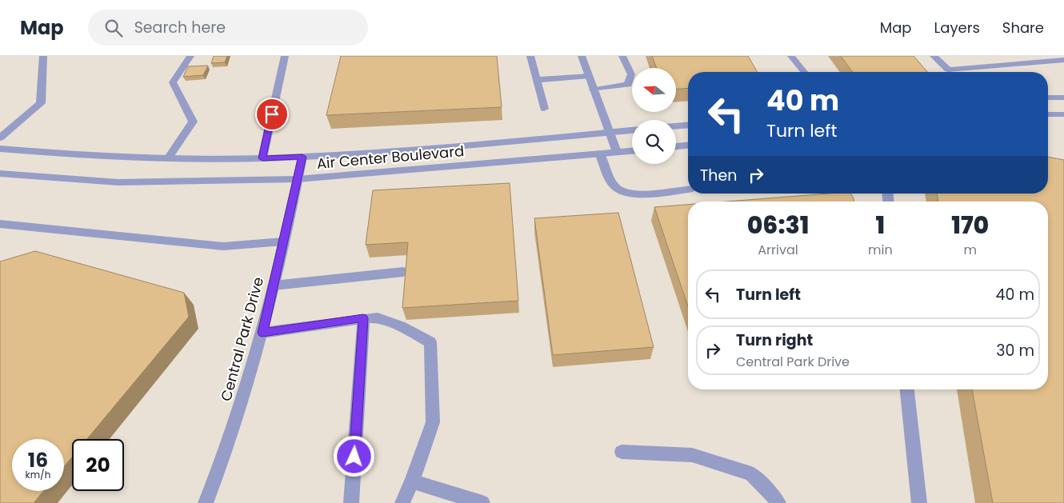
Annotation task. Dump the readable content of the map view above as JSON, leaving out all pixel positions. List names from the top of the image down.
{
  "streets": {
    "street": ["Air Center Boulevard", "Central Park Drive"]
  },
  "crossings": [
    ["Air Center Boulevard", "Central Park Drive"]
  ],
  "north": "left",
  "page": {
    "header": "Map",
    "search": "Search here",
    "nav": ["Map", "Layers", "Share"],
    "turn": ["40 m", "Turn left"],
    "then": "Then",
    "eta": [
      "06:31",
      "Arrival",
      "1",
      "min",
      "170",
      "m"
    ],
    "list": [
      {
        "name": "Turn left",
        "value": "40 m"
      },
      {
        "name": "Turn right",
        "note": "Central Park Drive",
        "value": "30 m"
      }
    ],
    "speed": "16 km/h",
    "limit": "20"
  }
}
